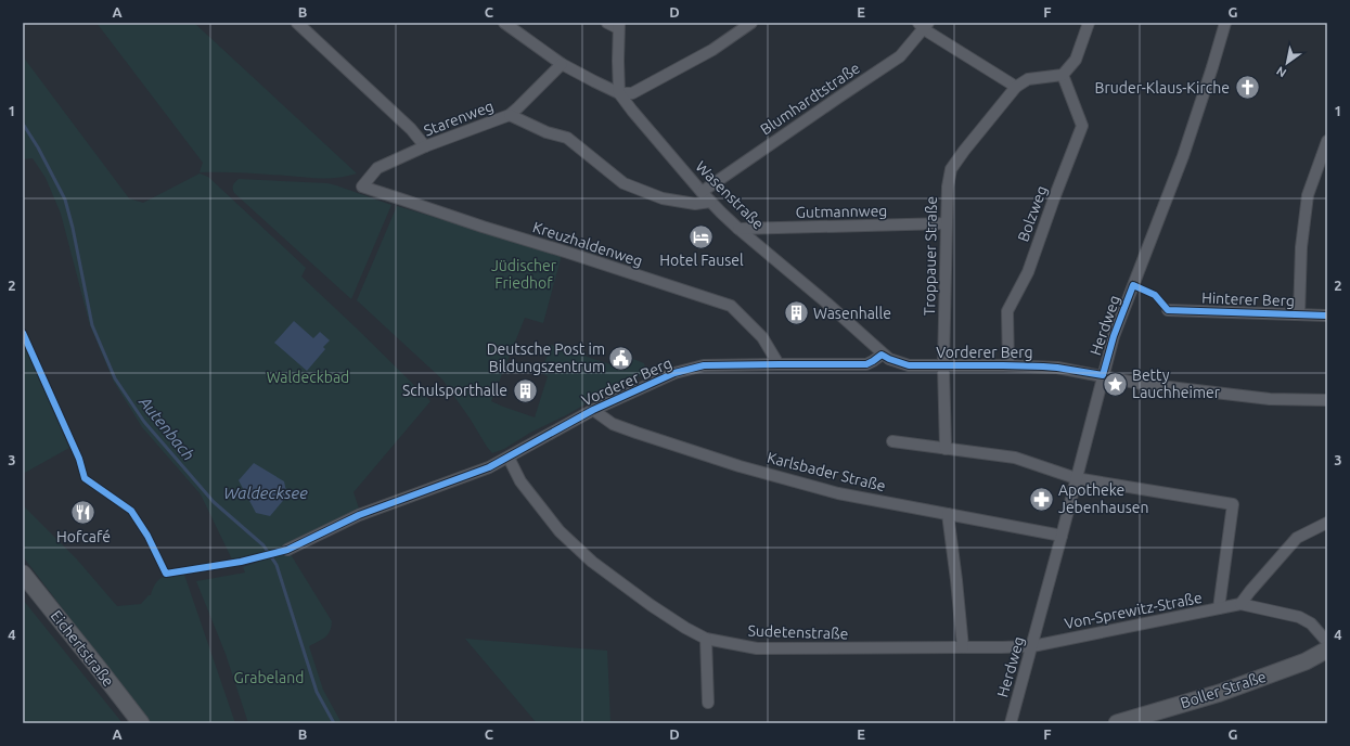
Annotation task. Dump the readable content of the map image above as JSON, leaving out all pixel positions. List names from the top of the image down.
{
  "streets": {
    "main road": ["Eichertstraße", "Boller Straße"],
    "street": [
      "Blumhardtstraße",
      "Starenweg",
      "Wasenstraße",
      "Gutmannweg",
      "Bolzweg",
      "Kreuzhaldenweg",
      "Troppauer Straße",
      "Hinterer Berg",
      "Herdweg",
      "Vorderer Berg",
      "Karlsbader Straße",
      "Von-Sprewitz-Straße",
      "Sudetenstraße"
    ]
  },
  "crossings": [
    ["Blumhardtstraße", "Wasenstraße"],
    ["Starenweg", "Wasenstraße"],
    ["Starenweg", "Kreuzhaldenweg"],
    ["Wasenstraße", "Gutmannweg"],
    ["Wasenstraße", "Vorderer Berg"],
    ["Gutmannweg", "Troppauer Straße"],
    ["Bolzweg", "Vorderer Berg"],
    ["Kreuzhaldenweg", "Vorderer Berg"],
    ["Troppauer Straße", "Vorderer Berg"],
    ["Herdweg", "Vorderer Berg"],
    ["Herdweg", "Karlsbader Straße"],
    ["Herdweg", "Von-Sprewitz-Straße"],
    ["Herdweg", "Sudetenstraße"],
    ["Vorderer Berg", "Karlsbader Straße"],
    ["Vorderer Berg", "Sudetenstraße"],
    ["Von-Sprewitz-Straße", "Sudetenstraße"]
  ],
  "water": ["Autenbach", "Waldecksee"],
  "parks": ["Jüdischer Friedhof", "Waldeckbad", "Grabeland"],
  "places": {
    "church": ["Bruder-Klaus-Kirche"],
    "hotel": ["Hotel Fausel"],
    "building": ["Wasenhalle", "Schulsporthalle"],
    "public building": ["Deutsche Post im Bildungszentrum"],
    "place": ["Betty Lauchheimer"],
    "pharmacy": ["Apotheke Jebenhausen"],
    "restaurant": ["Hofcafé"]
  },
  "north": "bottom left",
  "grid": {
    "columns": [
      "A",
      "B",
      "C",
      "D",
      "E",
      "F",
      "G"
    ],
    "rows": [
      "1",
      "2",
      "3",
      "4"
    ]
  }
}
